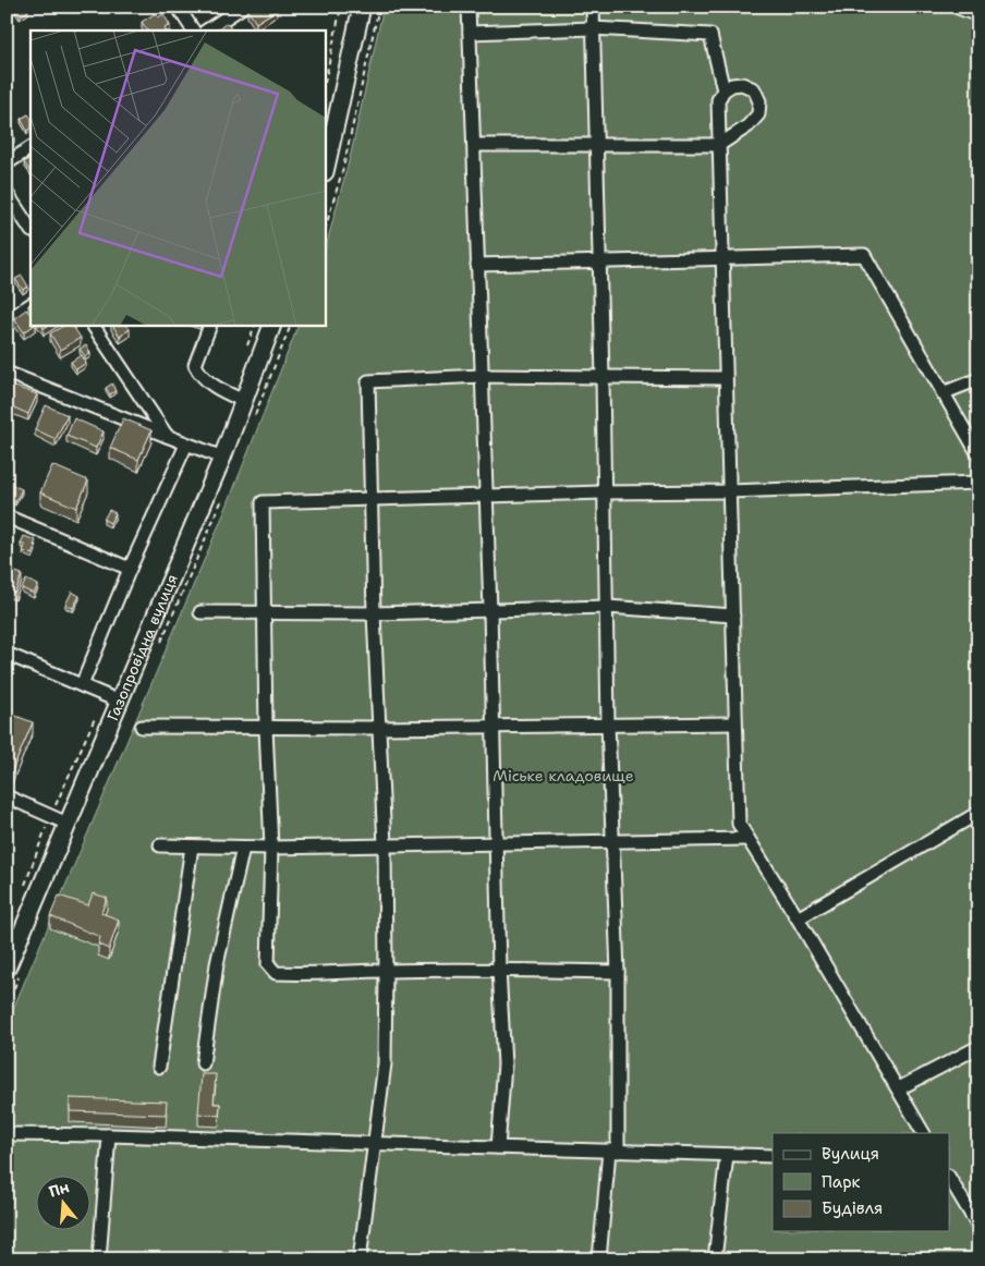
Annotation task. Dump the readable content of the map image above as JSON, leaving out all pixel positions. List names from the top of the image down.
{
  "streets": {
    "main road": ["Газопровідна вулиця"]
  },
  "parks": ["Міське кладовище"],
  "legend": ["Вулиця", "Парк", "Будівля"],
  "north": "top"
}
